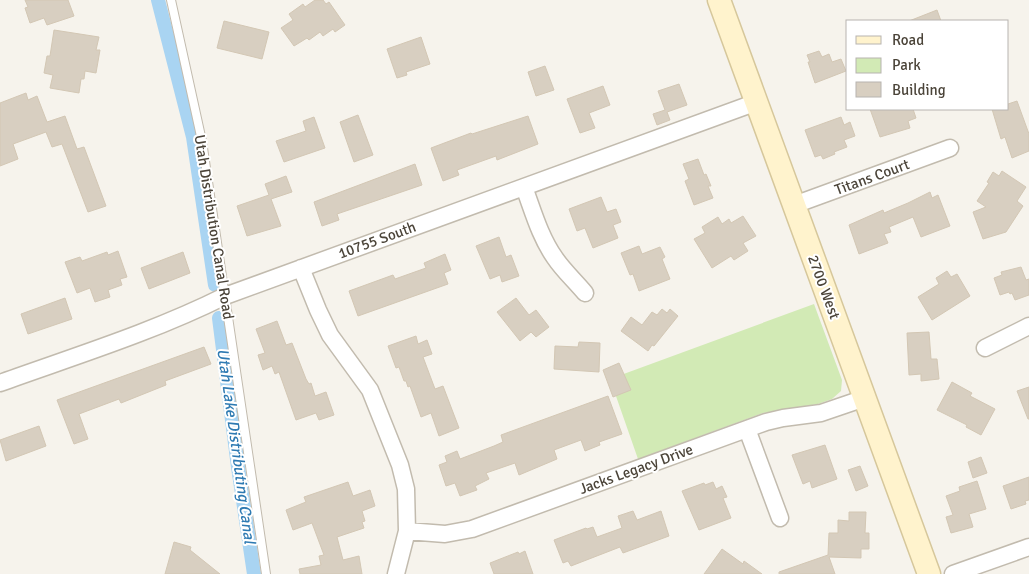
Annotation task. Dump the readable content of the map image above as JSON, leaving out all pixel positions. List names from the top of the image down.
{
  "streets": {
    "main road": ["2700 West"],
    "street": ["Titans Court", "10755 South", "Jacks Legacy Drive"],
    "lane": ["Utah Distribution Canal Road"]
  },
  "crossings": [
    ["Titans Court", "2700 West"],
    ["Utah Distribution Canal Road", "10755 South"],
    ["10755 South", "2700 West"],
    ["2700 West", "Jacks Legacy Drive"]
  ],
  "water": ["Utah Lake Distributing Canal"],
  "legend": ["Road", "Park", "Building"]
}
